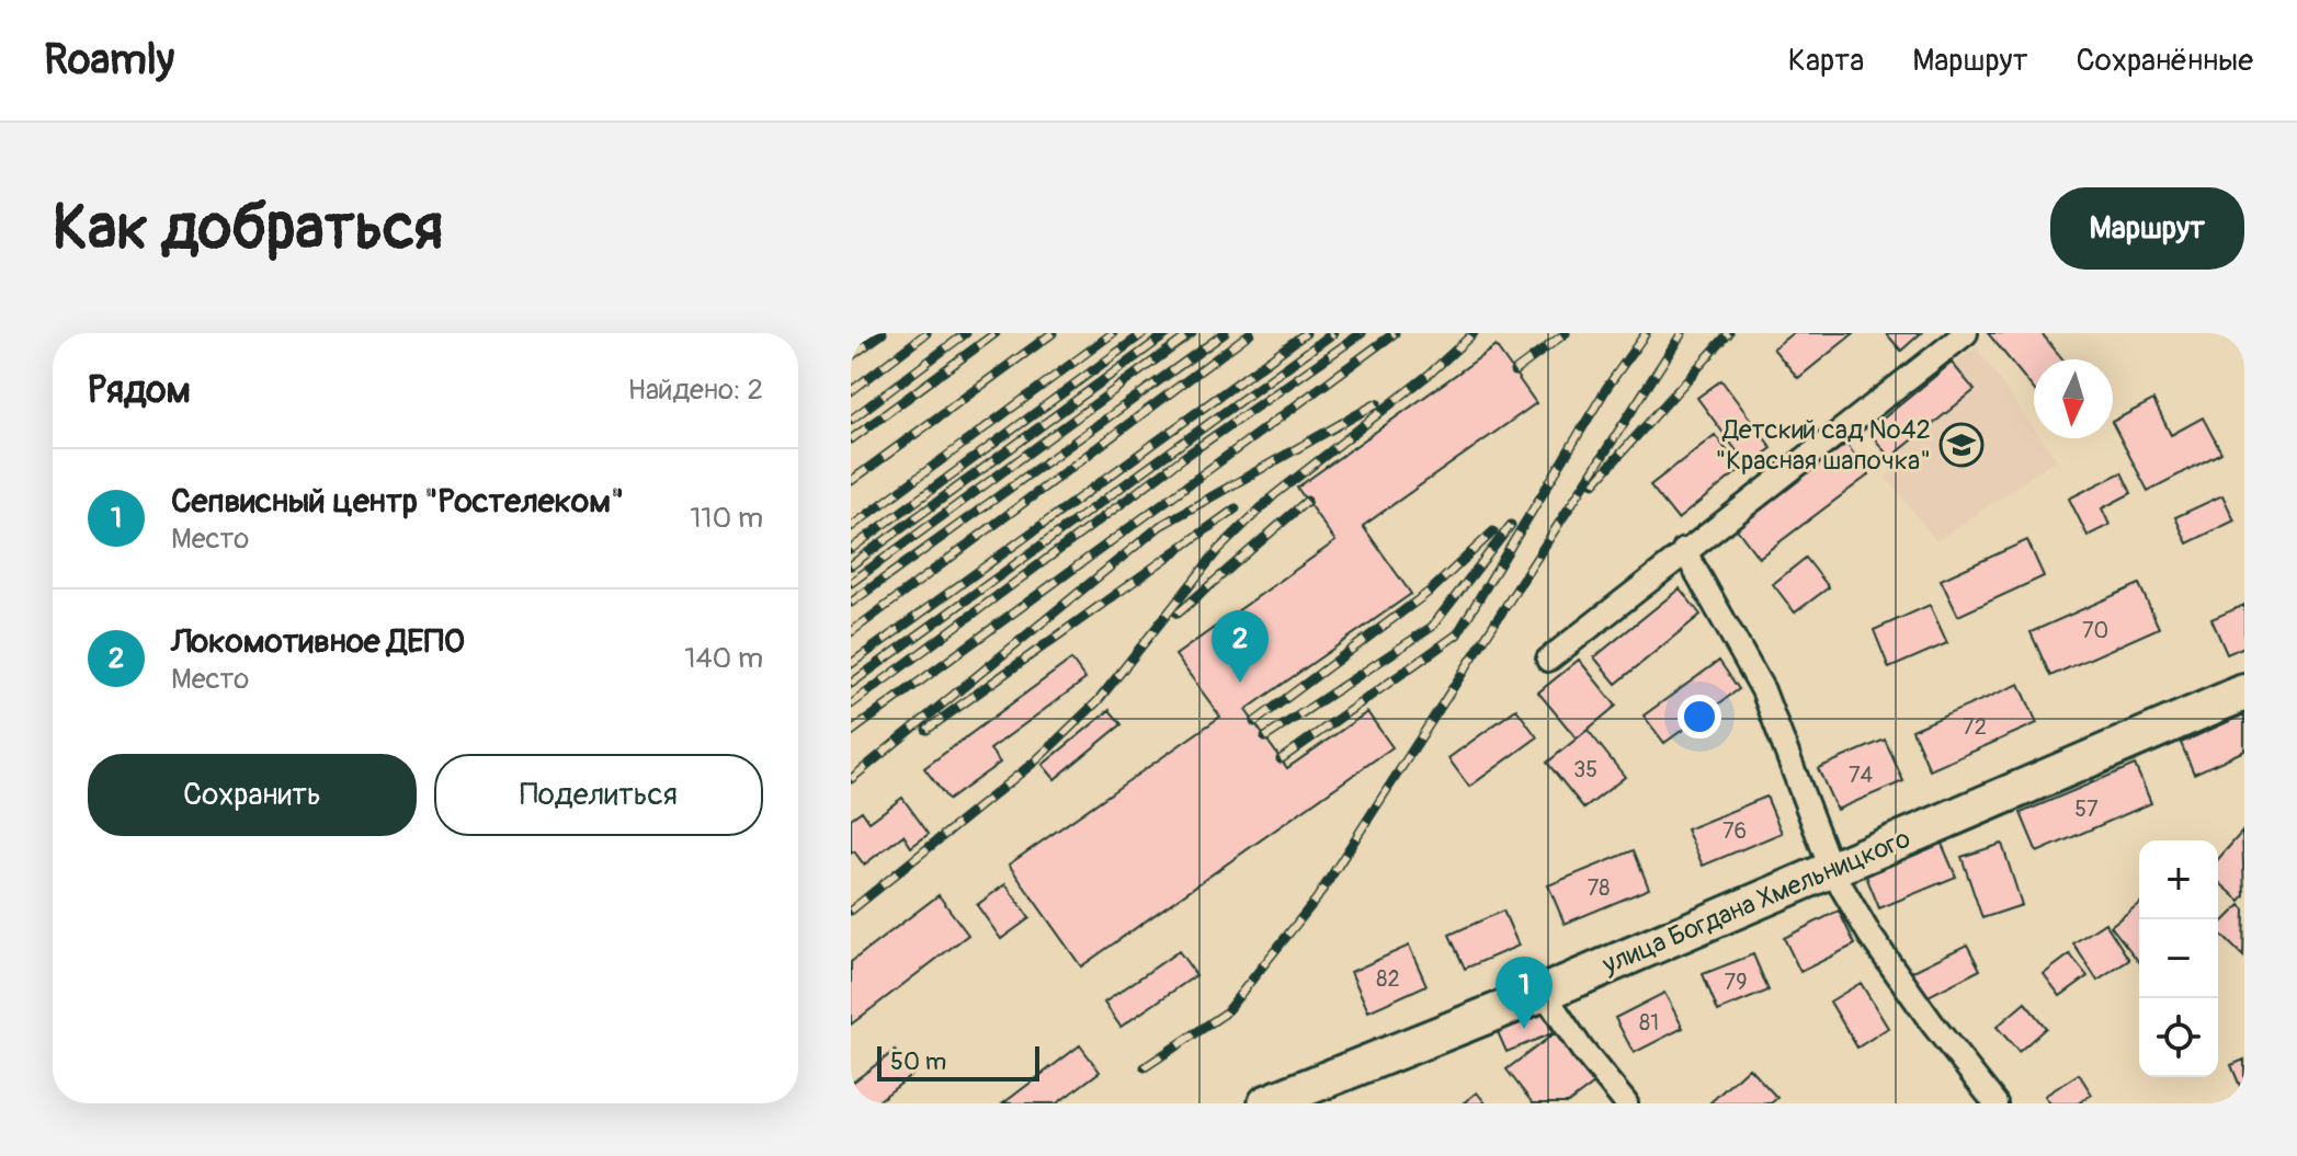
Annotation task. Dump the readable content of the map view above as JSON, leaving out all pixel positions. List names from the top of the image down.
{
  "streets": {
    "main road": ["улица Богдана Хмельницкого"]
  },
  "places": {
    "school or university": ["Детский сад №42 \"Красная шапочка\""]
  },
  "house_numbers": [
    "70",
    "72",
    "35",
    "74",
    "57",
    "76",
    "78",
    "82",
    "79",
    "81"
  ],
  "scale_bar": "50 m",
  "north": "bottom",
  "page": {
    "header": "Roamly",
    "nav": ["Карта", "Маршрут", "Сохранённые"],
    "buttons": [
      "Маршрут",
      ["Сохранить", "Поделиться"]
    ],
    "title": "Как добраться",
    "heading": ["Рядом", "Найдено: 2"],
    "list": [
      {
        "mark": "1",
        "name": "Сепвисный центр \"Ростелеком\"",
        "note": "Место",
        "value": "110 m"
      },
      {
        "mark": "2",
        "name": "Локомотивное ДЕПО",
        "note": "Место",
        "value": "140 m"
      }
    ],
    "pins": ["2", "1"],
    "map_buttons": ["+", "−"],
    "scale": "50 m"
  }
}
